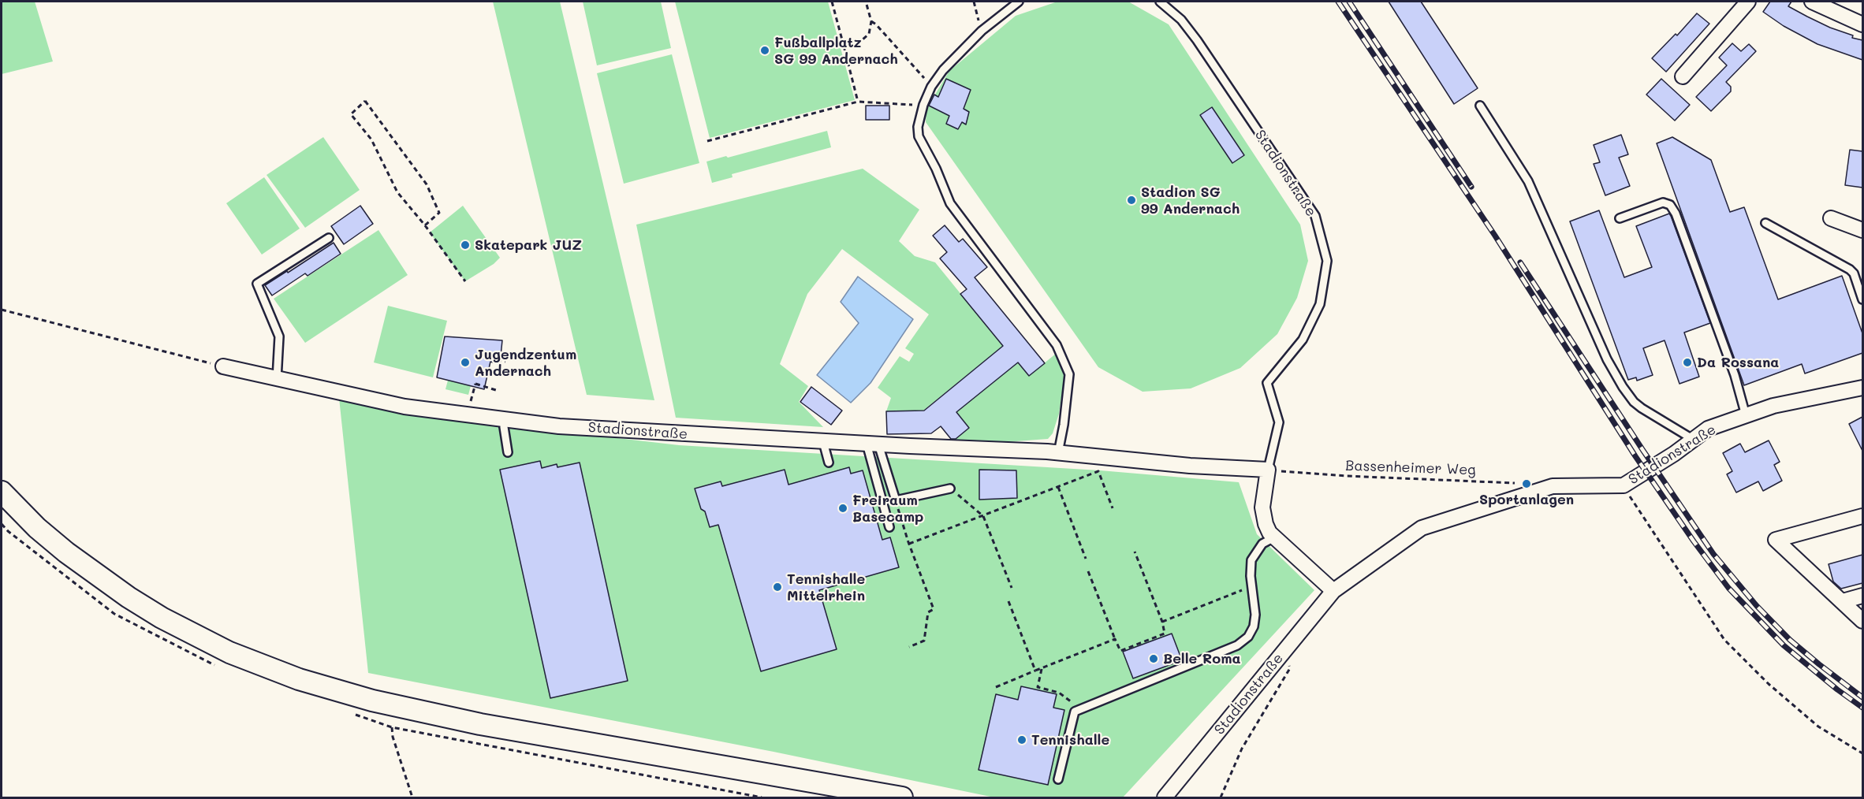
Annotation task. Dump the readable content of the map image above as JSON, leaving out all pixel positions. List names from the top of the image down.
{
  "streets": {
    "street": ["Stadionstraße"],
    "path": ["Bassenheimer Weg"]
  },
  "crossings": [
    ["Stadionstraße", "Bassenheimer Weg"]
  ],
  "places": [
    "Fußballplatz SG 99 Andernach",
    "Stadion SG 99 Andernach",
    "Skatepark JUZ",
    "Jugendzentum Andernach",
    "Da Rossana",
    "Sportanlagen",
    "Freiraum Basecamp",
    "Tennishalle Mittelrhein",
    "Belle Roma",
    "Tennishalle"
  ]
}
